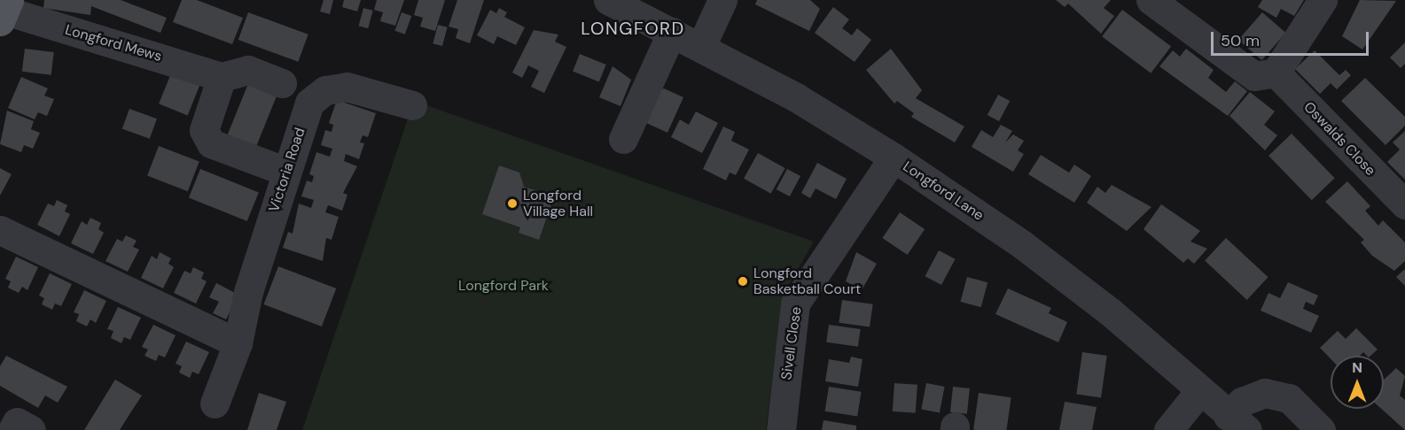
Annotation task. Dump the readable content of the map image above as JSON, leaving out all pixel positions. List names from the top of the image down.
{
  "streets": {
    "street": [
      "Longford Mews",
      "Oswalds Close",
      "Victoria Road",
      "Longford Lane",
      "Sivell Close"
    ]
  },
  "crossings": [
    ["Longford Lane", "Sivell Close"]
  ],
  "districts": ["LONGFORD"],
  "parks": ["Longford Park"],
  "places": ["Longford Village Hall", "Longford Basketball Court"],
  "scale_bar": "50 m",
  "north": "top"
}
